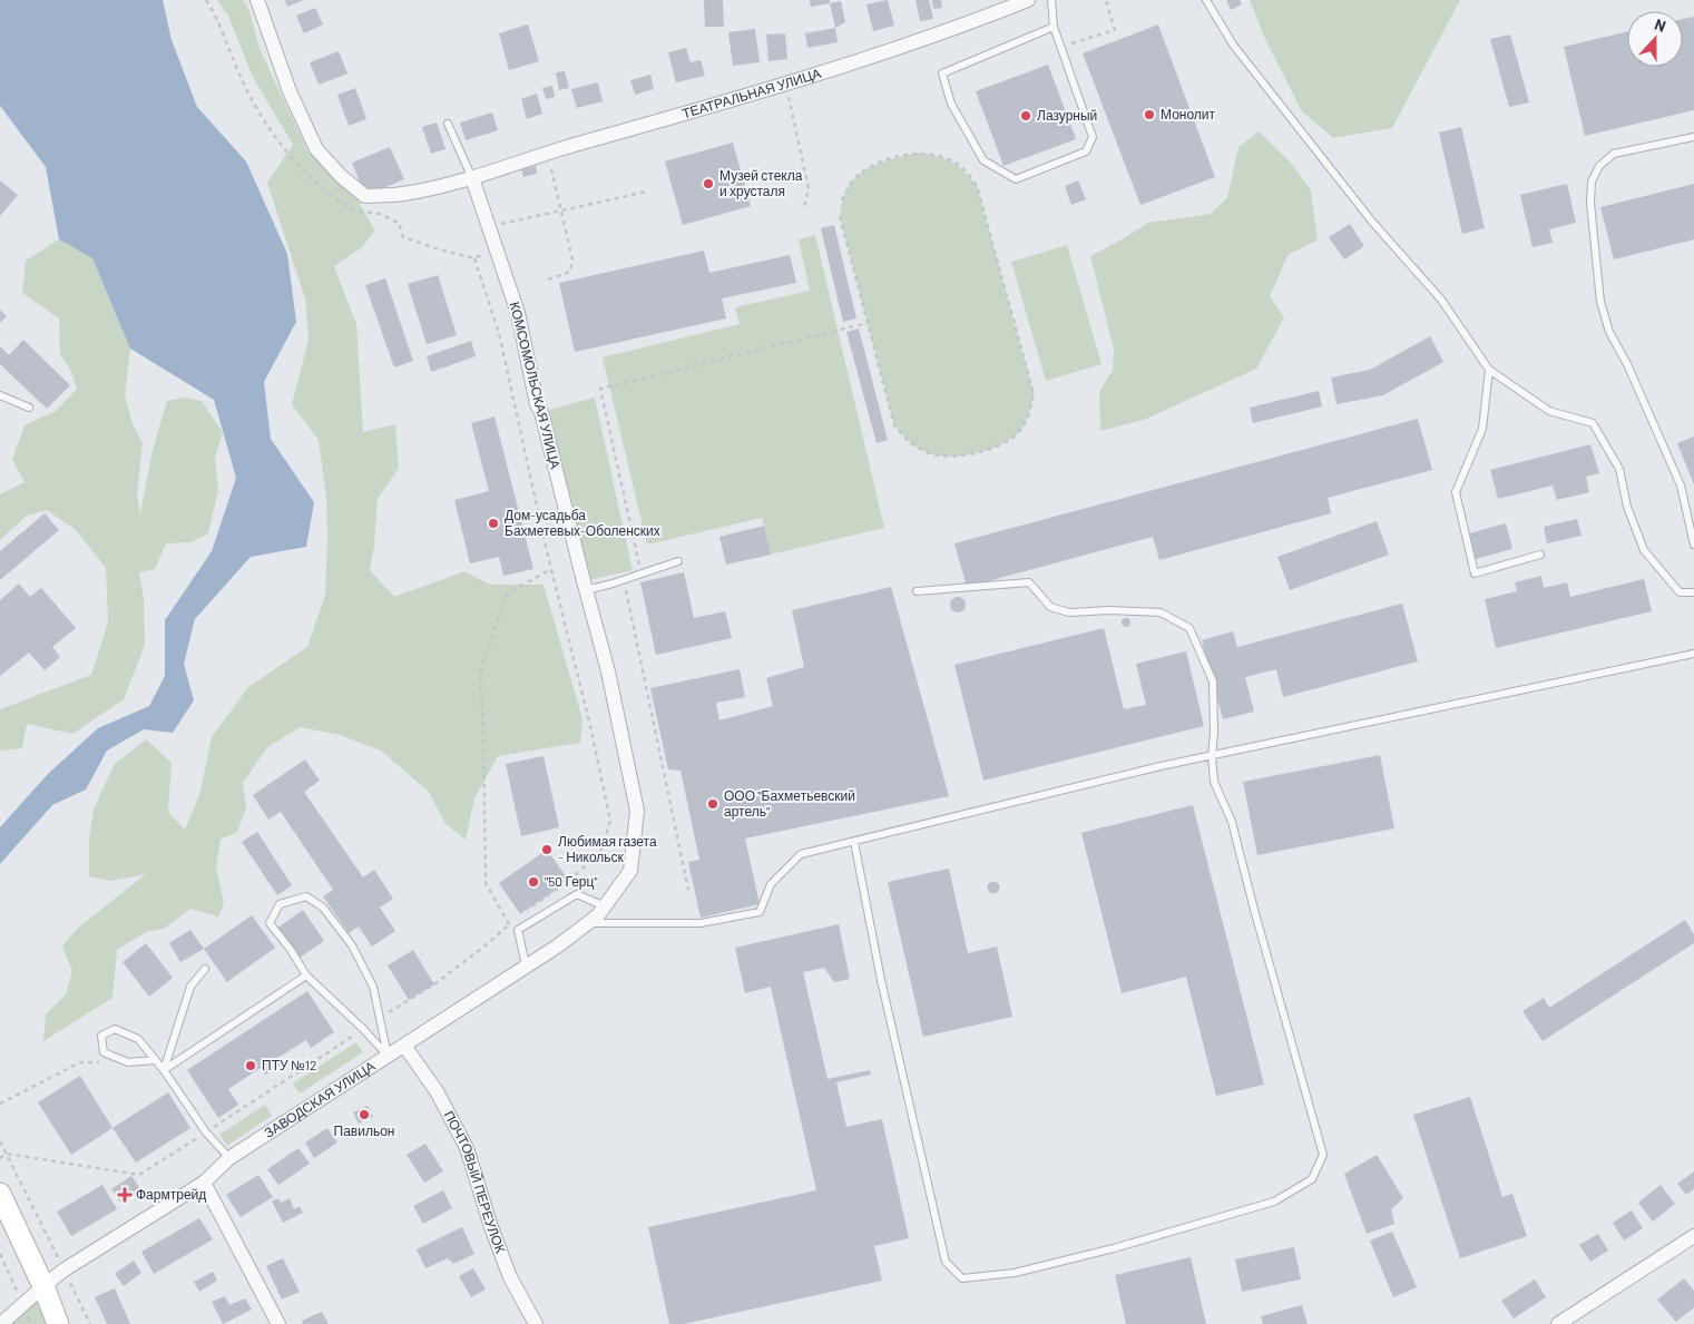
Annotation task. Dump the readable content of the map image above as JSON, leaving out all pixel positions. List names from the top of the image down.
{
  "streets": {
    "street": [
      "ТЕАТРАЛЬНАЯ УЛИЦА",
      "КОМСОМОЛЬСКАЯ УЛИЦА",
      "ЗАВОДСКАЯ УЛИЦА",
      "ПОЧТОВЫЙ ПЕРЕУЛОК"
    ]
  },
  "crossings": [
    ["ТЕАТРАЛЬНАЯ УЛИЦА", "КОМСОМОЛЬСКАЯ УЛИЦА"],
    ["КОМСОМОЛЬСКАЯ УЛИЦА", "ЗАВОДСКАЯ УЛИЦА"],
    ["ЗАВОДСКАЯ УЛИЦА", "ПОЧТОВЫЙ ПЕРЕУЛОК"]
  ],
  "places": {
    "other": [
      "Монолит",
      "Лазурный",
      "Музей стекла и хрусталя",
      "Дом-усадьба Бахметевых-Оболенских",
      "ООО \"Бахметьевский артель\"",
      "Любимая газета - Никольск",
      "\"50 Герц\"",
      "ПТУ №12",
      "Павильон"
    ],
    "health": ["Фармтрейд"]
  },
  "north": "top"
}
